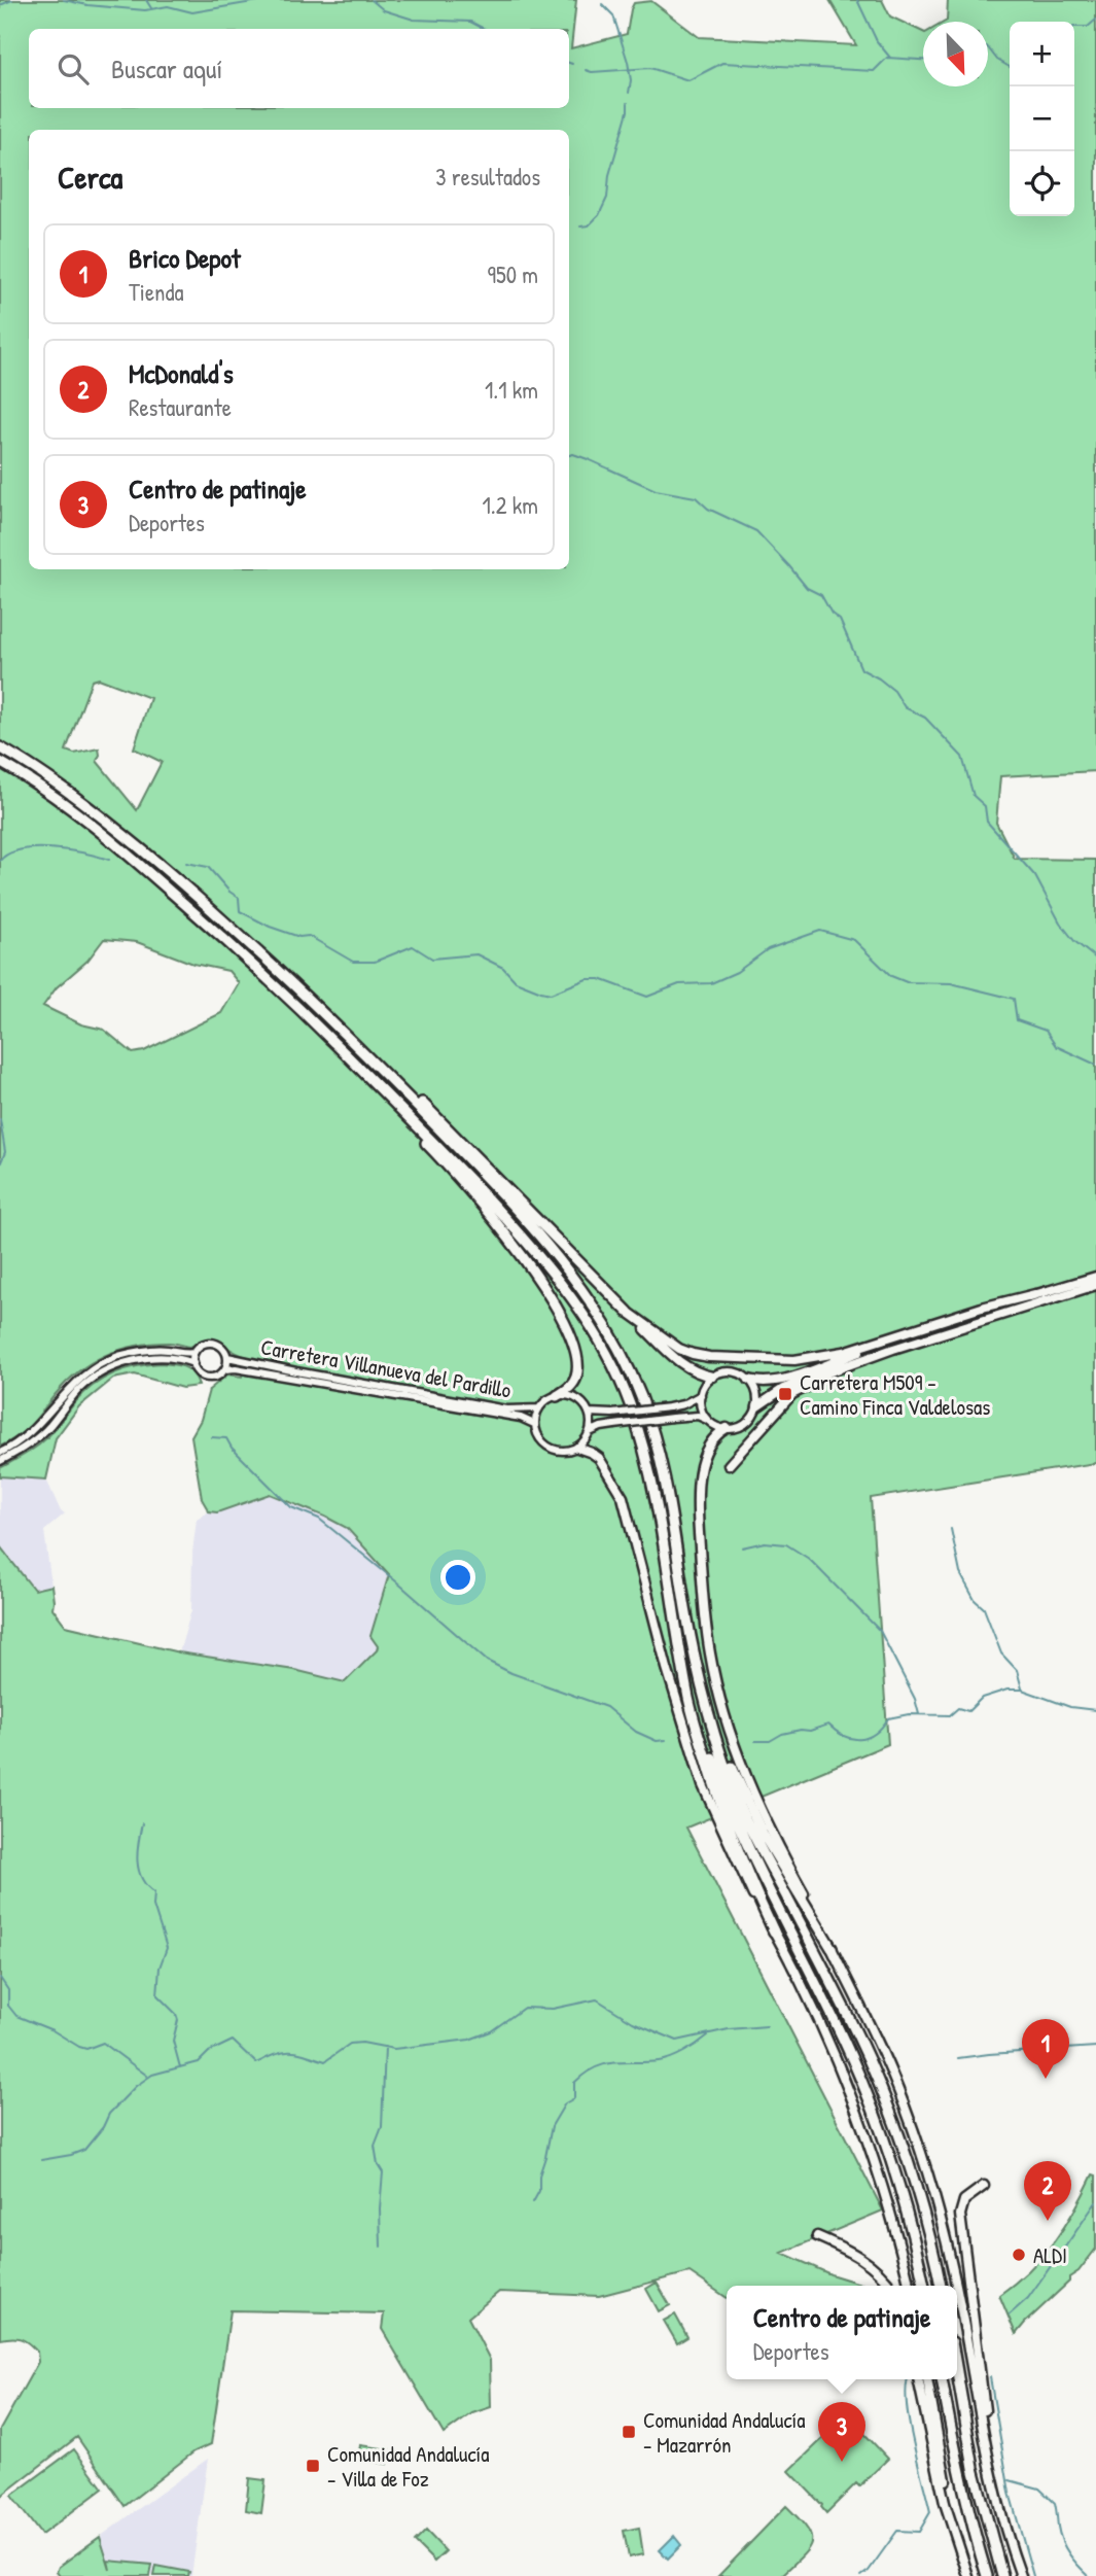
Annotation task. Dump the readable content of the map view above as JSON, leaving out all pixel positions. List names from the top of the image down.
{
  "streets": {
    "street": ["Carretera Villanueva del Pardillo"]
  },
  "places": {
    "transit": ["Carretera M509 - Camino Finca Valdelosas", "Comunidad Andalucía - Mazarrón", "Comunidad Andalucía - Villa de Foz"],
    "other": ["ALDI"]
  },
  "north": "bottom right",
  "page": {
    "map_buttons": ["+", "−"],
    "search": "Buscar aquí",
    "heading": ["Cerca", "3 resultados"],
    "list": [
      {
        "mark": "1",
        "name": "Brico Depot",
        "note": "Tienda",
        "value": "950 m"
      },
      {
        "mark": "2",
        "name": "McDonald's",
        "note": "Restaurante",
        "value": "1.1 km"
      },
      {
        "mark": "3",
        "name": "Centro de patinaje",
        "note": "Deportes",
        "value": "1.2 km"
      }
    ],
    "pins": ["1", "2", "3"],
    "popup": ["Centro de patinaje", "Deportes"]
  }
}
